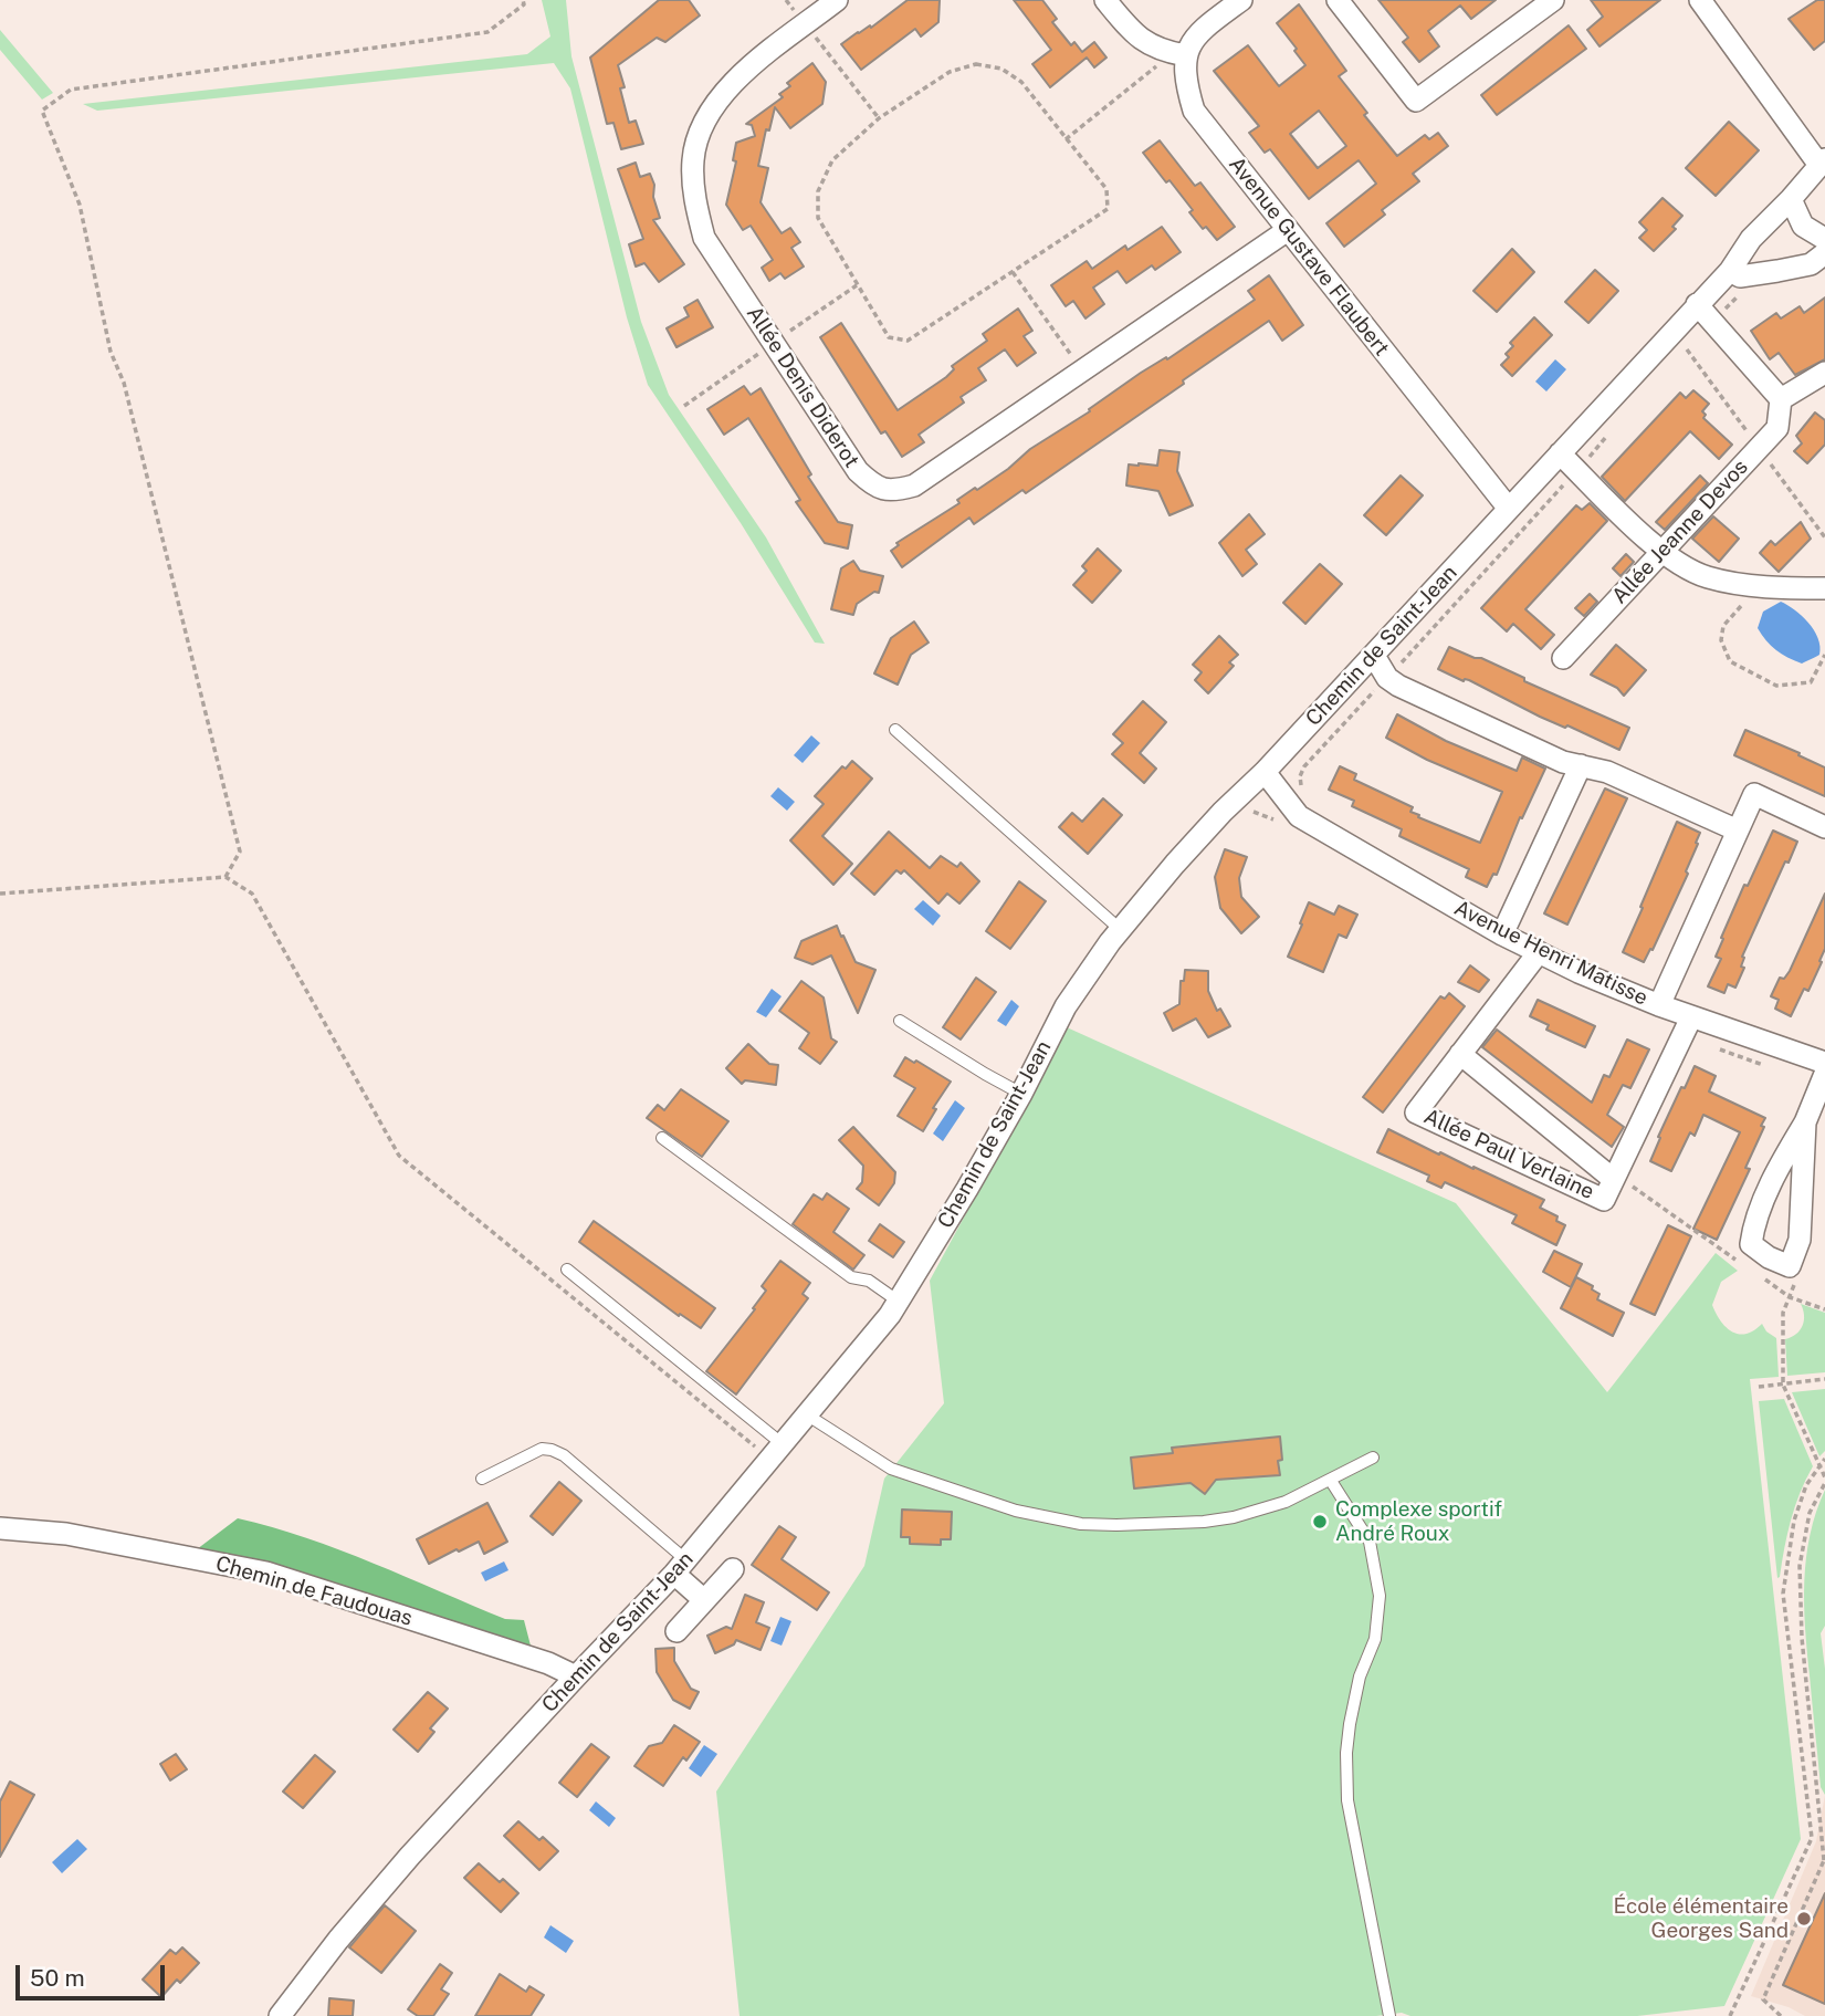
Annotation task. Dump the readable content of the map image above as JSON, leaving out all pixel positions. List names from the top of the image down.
{
  "streets": {
    "street": [
      "Avenue Gustave Flaubert",
      "Allée Denis Diderot",
      "Allée Jeanne Devos",
      "Chemin de Saint-Jean",
      "Avenue Henri Matisse",
      "Allée Paul Verlaine",
      "Chemin de Faudouas"
    ]
  },
  "crossings": [
    ["Avenue Gustave Flaubert", "Allée Denis Diderot"],
    ["Avenue Gustave Flaubert", "Chemin de Saint-Jean"],
    ["Chemin de Saint-Jean", "Avenue Henri Matisse"],
    ["Chemin de Saint-Jean", "Chemin de Faudouas"],
    ["Avenue Henri Matisse", "Allée Paul Verlaine"]
  ],
  "places": ["Complexe sportif André Roux", "École élémentaire Georges Sand"],
  "scale_bar": "50 m"
}
